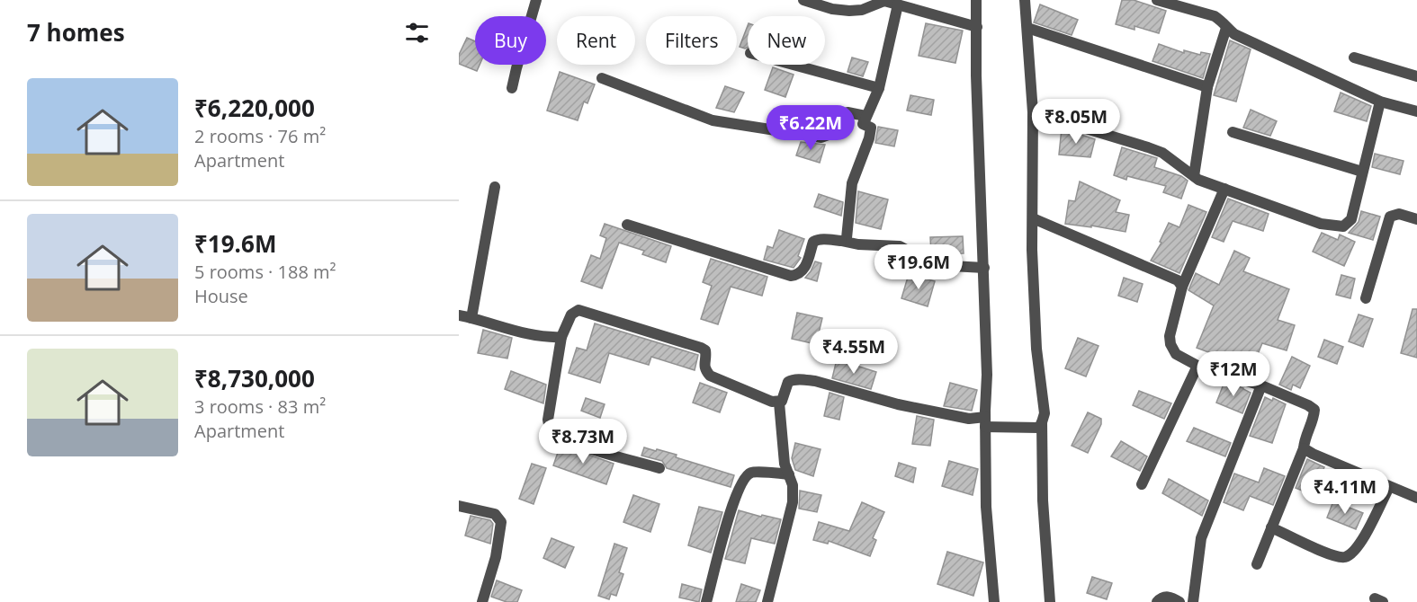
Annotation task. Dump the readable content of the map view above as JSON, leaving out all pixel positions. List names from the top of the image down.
{
  "page": {
    "heading": "7 homes",
    "chip": [
      "Buy",
      "Rent",
      "Filters",
      "New"
    ],
    "list": [
      {
        "name": "₹6,220,000",
        "note": "2 rooms · 76 m² · Apartment"
      },
      {
        "name": "₹19.6M",
        "note": "5 rooms · 188 m² · House"
      },
      {
        "name": "₹8,730,000",
        "note": "3 rooms · 83 m² · Apartment"
      }
    ],
    "price": [
      "₹8.05M",
      "₹6.22M",
      "₹19.6M",
      "₹4.55M",
      "₹12M",
      "₹8.73M",
      "₹4.11M"
    ]
  }
}
